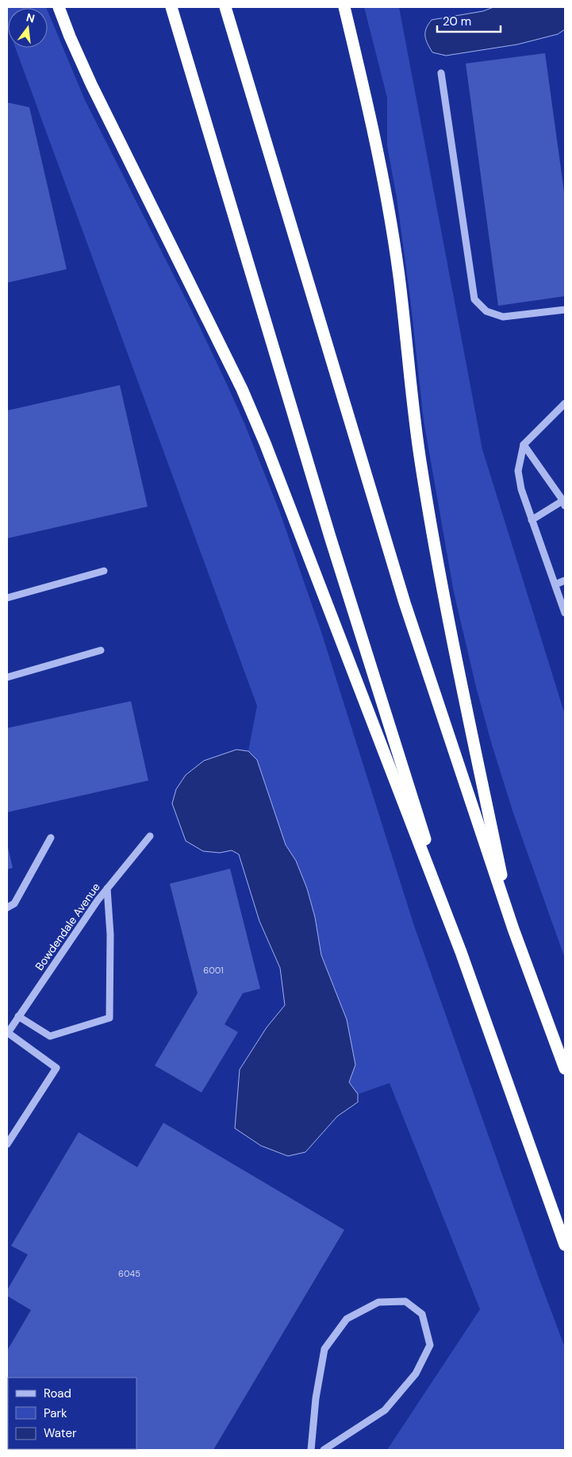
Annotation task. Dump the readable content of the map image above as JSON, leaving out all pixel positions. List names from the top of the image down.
{
  "streets": {
    "street": ["Bowdendale Avenue"]
  },
  "house_numbers": ["6001", "6045"],
  "legend": ["Road", "Park", "Water"],
  "scale_bar": "20 m",
  "north": "top"
}
